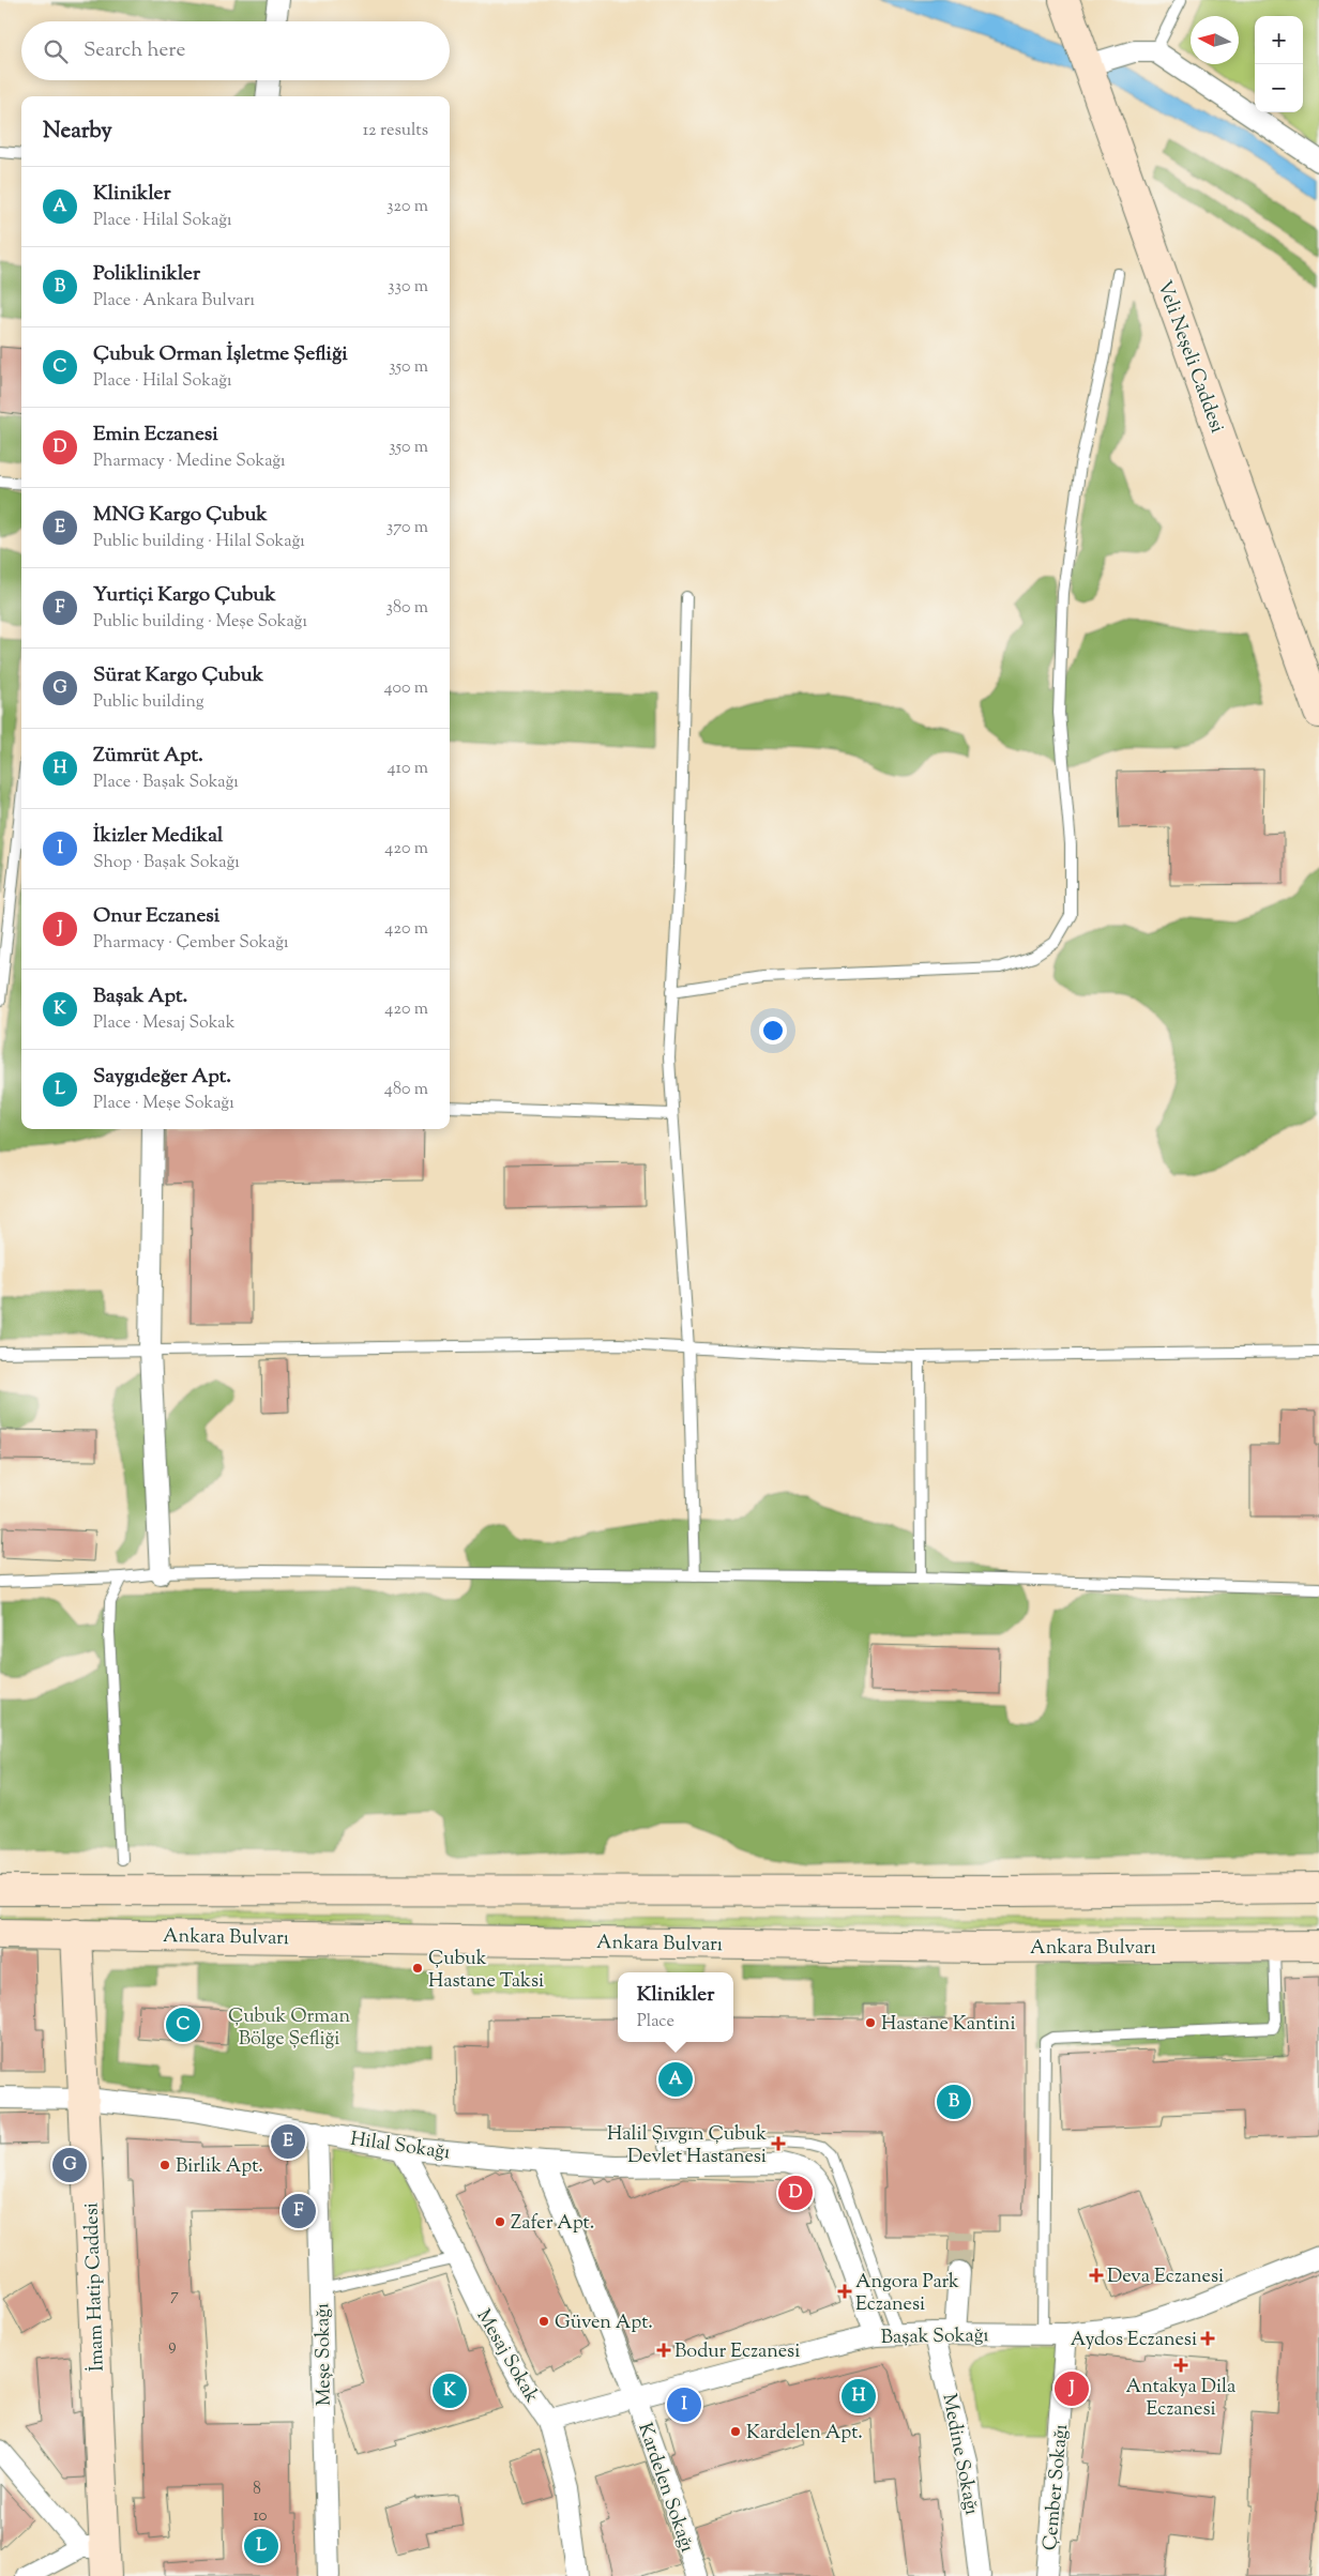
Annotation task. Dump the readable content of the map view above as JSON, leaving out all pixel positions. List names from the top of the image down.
{
  "streets": {
    "main road": ["Veli Neşeli Caddesi", "Ankara Bulvarı", "İmam Hatip Caddesi"],
    "street": [
      "Hilal Sokağı",
      "Başak Sokağı",
      "Meşe Sokağı",
      "Mesaj Sokak",
      "Medine Sokağı",
      "Kardelen Sokağı",
      "Çember Sokağı"
    ]
  },
  "crossings": [
    ["Ankara Bulvarı", "İmam Hatip Caddesi"],
    ["Hilal Sokağı", "İmam Hatip Caddesi"],
    ["Hilal Sokağı", "Başak Sokağı"],
    ["Hilal Sokağı", "Meşe Sokağı"],
    ["Hilal Sokağı", "Mesaj Sokak"],
    ["Hilal Sokağı", "Kardelen Sokağı"],
    ["Başak Sokağı", "Mesaj Sokak"],
    ["Başak Sokağı", "Medine Sokağı"],
    ["Başak Sokağı", "Kardelen Sokağı"],
    ["Başak Sokağı", "Çember Sokağı"]
  ],
  "parks": ["Çubuk Orman Bölge Şefliği"],
  "places": {
    "other": [
      "Çubuk Hastane Taksi",
      "Hastane Kantini",
      "Birlik Apt.",
      "Zafer Apt.",
      "Güven Apt.",
      "Kardelen Apt."
    ],
    "health": [
      "Halil Şıvgın Çubuk Devlet Hastanesi",
      "Deva Eczanesi",
      "Angora Park Eczanesi",
      "Aydos Eczanesi",
      "Bodur Eczanesi",
      "Antakya Dila Eczanesi"
    ]
  },
  "house_numbers": [
    "7",
    "9",
    "8",
    "10"
  ],
  "north": "left",
  "page": {
    "map_buttons": ["+", "−"],
    "search": "Search here",
    "heading": ["Nearby", "12 results"],
    "list": [
      {
        "mark": "A",
        "name": "Klinikler",
        "note": "Place · Hilal Sokağı",
        "value": "320 m"
      },
      {
        "mark": "B",
        "name": "Poliklinikler",
        "note": "Place · Ankara Bulvarı",
        "value": "330 m"
      },
      {
        "mark": "C",
        "name": "Çubuk Orman İşletme Şefliği",
        "note": "Place · Hilal Sokağı",
        "value": "350 m"
      },
      {
        "mark": "D",
        "name": "Emin Eczanesi",
        "note": "Pharmacy · Medine Sokağı",
        "value": "350 m"
      },
      {
        "mark": "E",
        "name": "MNG Kargo Çubuk",
        "note": "Public building · Hilal Sokağı",
        "value": "370 m"
      },
      {
        "mark": "F",
        "name": "Yurtiçi Kargo Çubuk",
        "note": "Public building · Meşe Sokağı",
        "value": "380 m"
      },
      {
        "mark": "G",
        "name": "Sürat Kargo Çubuk",
        "note": "Public building",
        "value": "400 m"
      },
      {
        "mark": "H",
        "name": "Zümrüt Apt.",
        "note": "Place · Başak Sokağı",
        "value": "410 m"
      },
      {
        "mark": "I",
        "name": "İkizler Medikal",
        "note": "Shop · Başak Sokağı",
        "value": "420 m"
      },
      {
        "mark": "J",
        "name": "Onur Eczanesi",
        "note": "Pharmacy · Çember Sokağı",
        "value": "420 m"
      },
      {
        "mark": "K",
        "name": "Başak Apt.",
        "note": "Place · Mesaj Sokak",
        "value": "420 m"
      },
      {
        "mark": "L",
        "name": "Saygıdeğer Apt.",
        "note": "Place · Meşe Sokağı",
        "value": "480 m"
      }
    ],
    "popup": ["Klinikler", "Place"],
    "pins": [
      "C",
      "A",
      "B",
      "E",
      "G",
      "D",
      "F",
      "J",
      "K",
      "H",
      "I",
      "L"
    ]
  }
}
